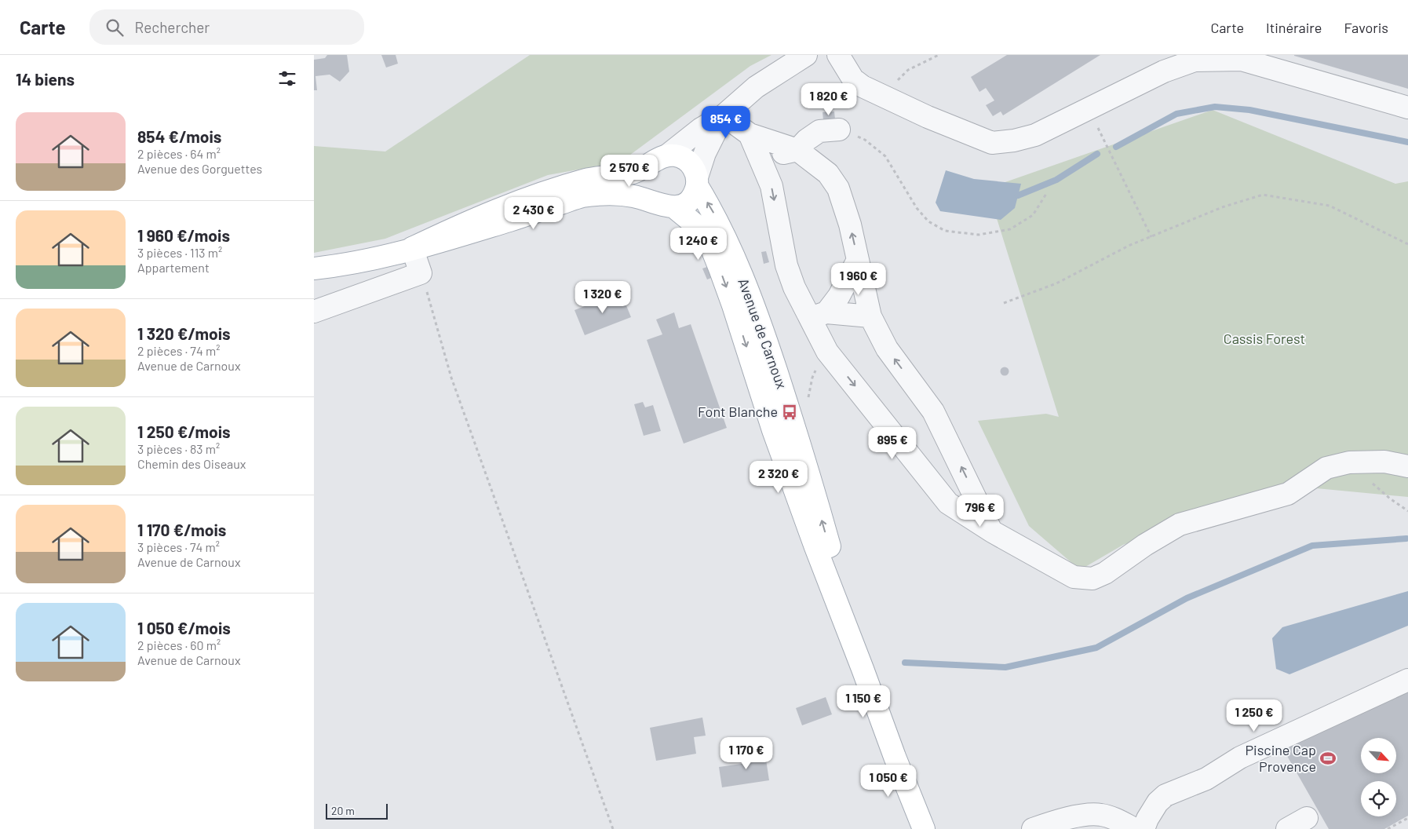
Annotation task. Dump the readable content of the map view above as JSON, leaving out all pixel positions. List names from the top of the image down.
{
  "streets": {
    "main road": ["Avenue de Carnoux"]
  },
  "parks": ["Cassis Forest"],
  "places": {
    "bus stop": ["Font Blanche"],
    "sports": ["Piscine Cap Provence"]
  },
  "scale_bar": "20 m",
  "north": "bottom right",
  "page": {
    "header": "Carte",
    "search": "Rechercher",
    "nav": ["Carte", "Itinéraire", "Favoris"],
    "heading": "14 biens",
    "price": [
      "1 820 €",
      "854 €",
      "2 570 €",
      "2 430 €",
      "1 240 €",
      "1 960 €",
      "1 320 €",
      "895 €",
      "2 320 €",
      "796 €",
      "1 150 €",
      "1 250 €",
      "1 170 €",
      "1 050 €"
    ],
    "list": [
      {
        "name": "854 €/mois",
        "note": "2 pièces · 64 m² · Avenue des Gorguettes"
      },
      {
        "name": "1 960 €/mois",
        "note": "3 pièces · 113 m² · Appartement"
      },
      {
        "name": "1 320 €/mois",
        "note": "2 pièces · 74 m² · Avenue de Carnoux"
      },
      {
        "name": "1 250 €/mois",
        "note": "3 pièces · 83 m² · Chemin des Oiseaux"
      },
      {
        "name": "1 170 €/mois",
        "note": "3 pièces · 74 m² · Avenue de Carnoux"
      },
      {
        "name": "1 050 €/mois",
        "note": "2 pièces · 60 m² · Avenue de Carnoux"
      }
    ],
    "scale": "20 m"
  }
}
